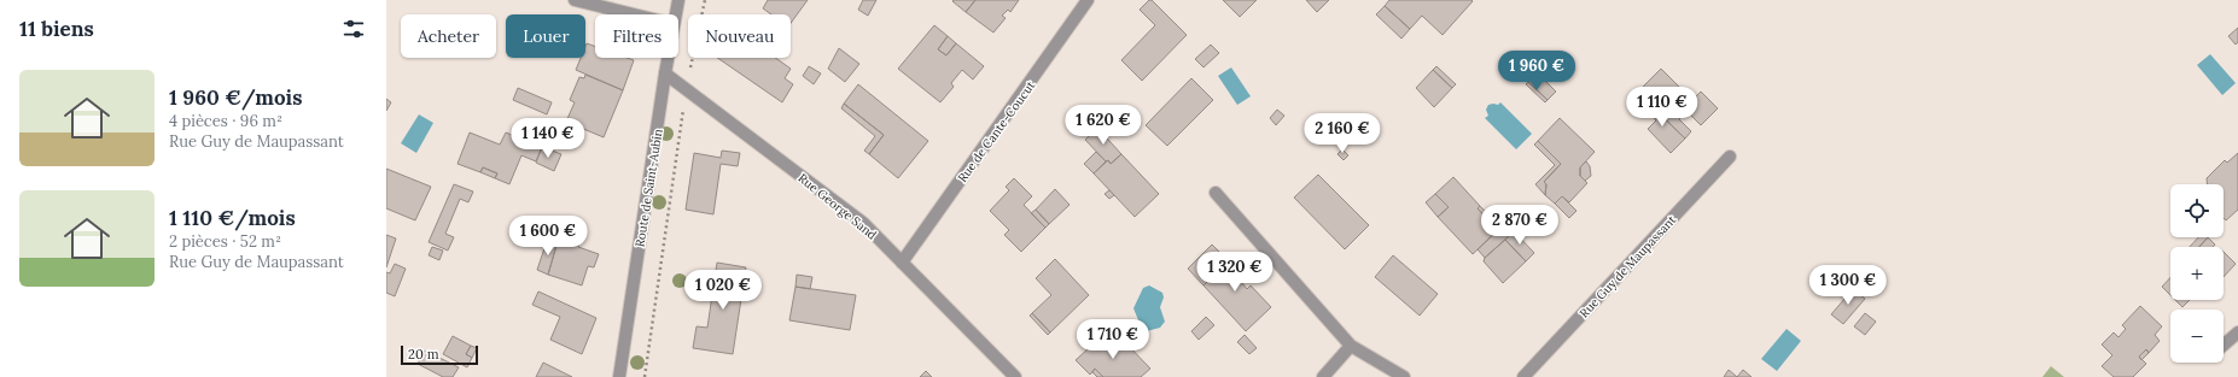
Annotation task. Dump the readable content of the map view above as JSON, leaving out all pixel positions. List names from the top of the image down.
{
  "streets": {
    "street": [
      "Rue de Cante-Coucut",
      "Route de Saint-Aubin",
      "Rue George Sand",
      "Rue Guy de Maupassant"
    ]
  },
  "crossings": [
    ["Rue de Cante-Coucut", "Rue George Sand"],
    ["Route de Saint-Aubin", "Rue George Sand"]
  ],
  "scale_bar": "20 m",
  "page": {
    "heading": "11 biens",
    "chip": [
      "Acheter",
      "Louer",
      "Filtres",
      "Nouveau"
    ],
    "price": [
      "1 960 €",
      "1 110 €",
      "1 620 €",
      "2 160 €",
      "1 140 €",
      "2 870 €",
      "1 600 €",
      "1 320 €",
      "1 300 €",
      "1 020 €",
      "1 710 €"
    ],
    "list": [
      {
        "name": "1 960 €/mois",
        "note": "4 pièces · 96 m² · Rue Guy de Maupassant"
      },
      {
        "name": "1 110 €/mois",
        "note": "2 pièces · 52 m² · Rue Guy de Maupassant"
      }
    ],
    "map_buttons": ["+", "−"],
    "scale": "20 m"
  }
}
